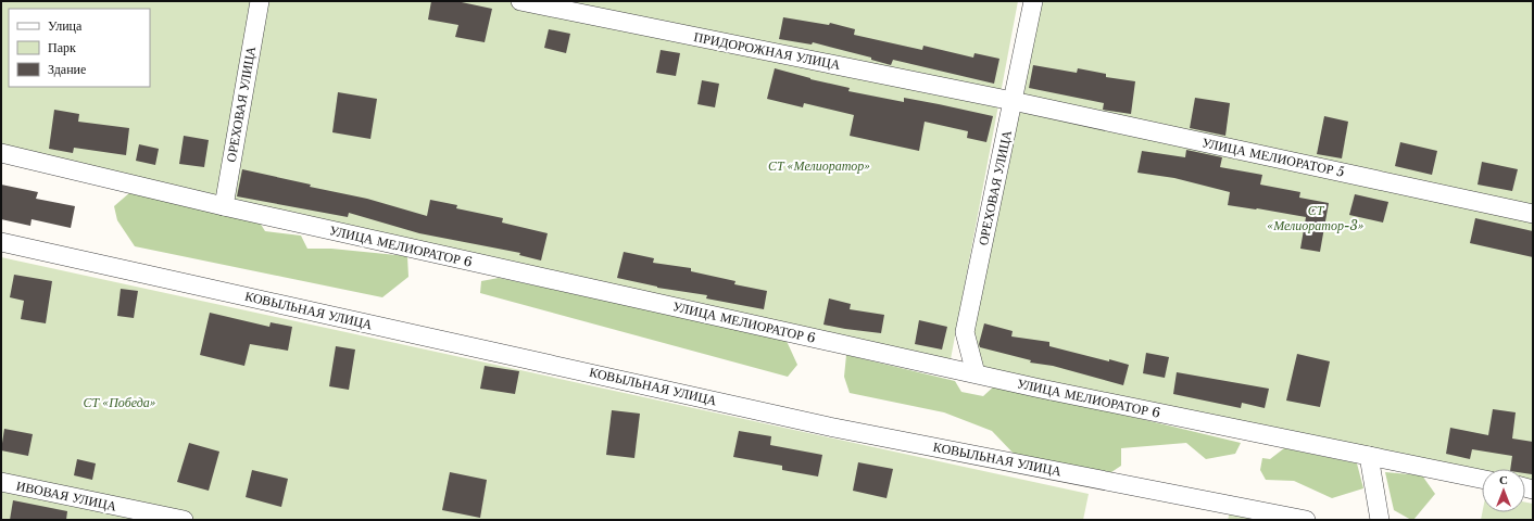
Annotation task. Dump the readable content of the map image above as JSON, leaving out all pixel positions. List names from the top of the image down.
{
  "streets": {
    "street": [
      "ПРИДОРОЖНАЯ УЛИЦА",
      "ОРЕХОВАЯ УЛИЦА",
      "УЛИЦА МЕЛИОРАТОР 5",
      "УЛИЦА МЕЛИОРАТОР 6",
      "КОВЫЛЬНАЯ УЛИЦА",
      "ИВОВАЯ УЛИЦА"
    ]
  },
  "crossings": [
    ["ПРИДОРОЖНАЯ УЛИЦА", "ОРЕХОВАЯ УЛИЦА"],
    ["ПРИДОРОЖНАЯ УЛИЦА", "УЛИЦА МЕЛИОРАТОР 5"],
    ["ОРЕХОВАЯ УЛИЦА", "УЛИЦА МЕЛИОРАТОР 5"],
    ["ОРЕХОВАЯ УЛИЦА", "УЛИЦА МЕЛИОРАТОР 6"]
  ],
  "parks": ["СТ «Мелиоратор»", "СТ «Мелиоратор-3»", "СТ «Победа»"],
  "legend": ["Улица", "Парк", "Здание"],
  "north": "top"
}
